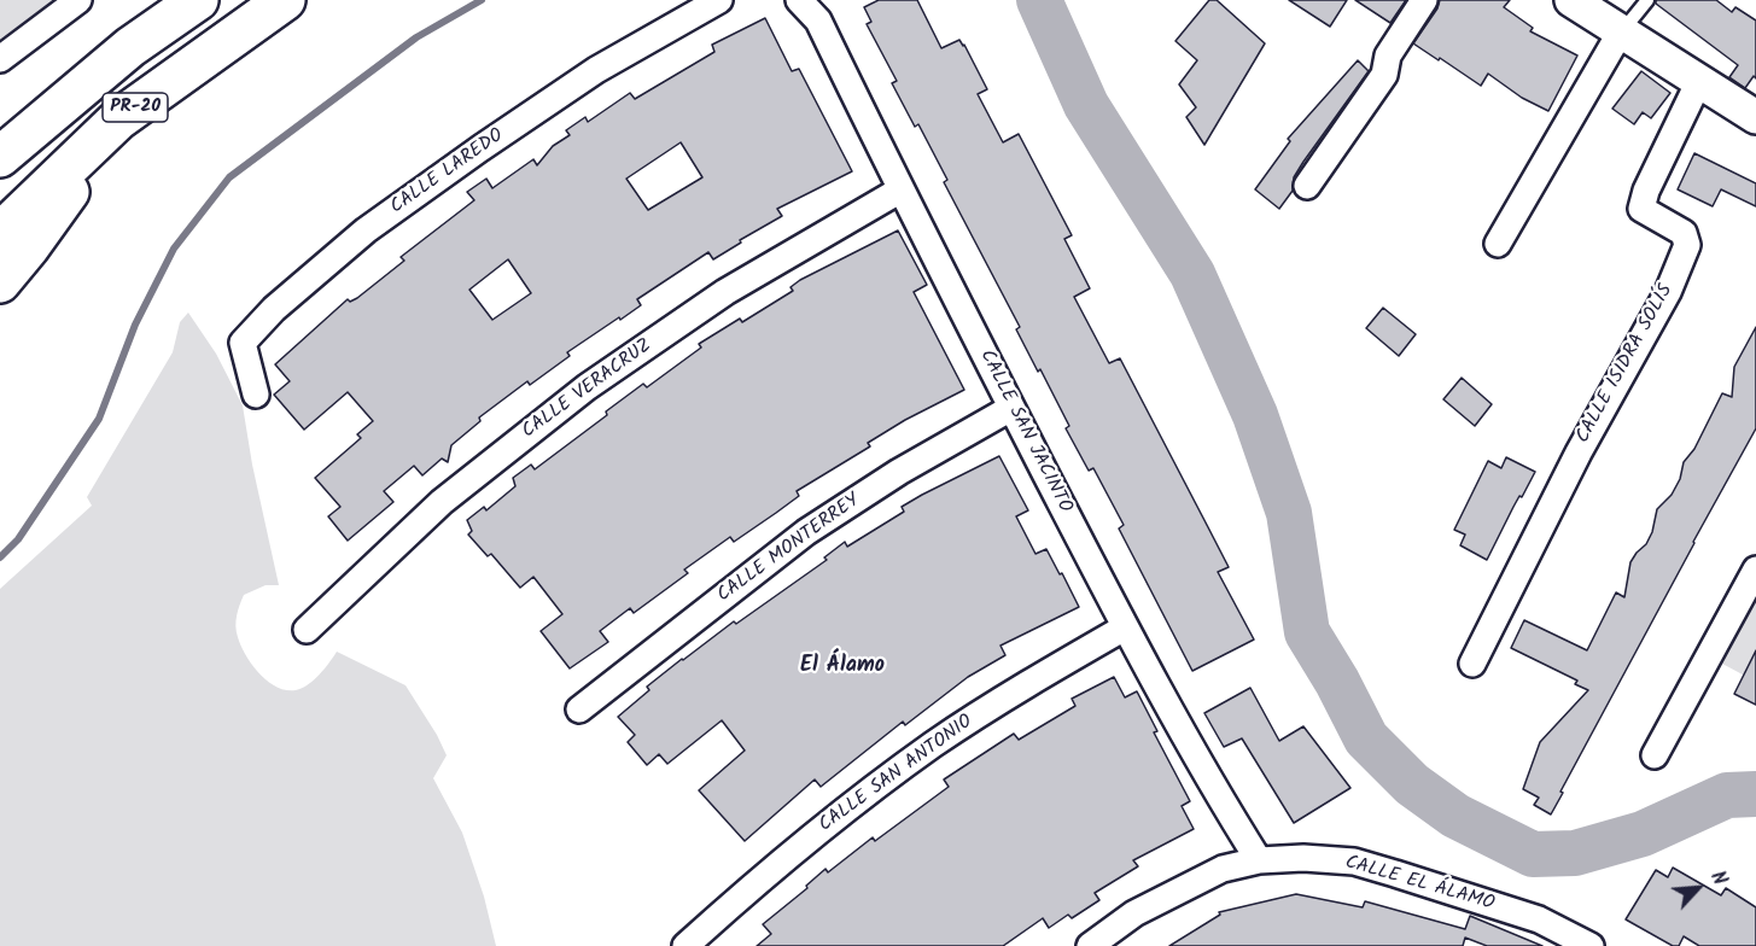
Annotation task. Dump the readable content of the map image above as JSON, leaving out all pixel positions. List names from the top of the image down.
{
  "streets": {
    "highway": ["PR-20"],
    "street": [
      "CALLE LAREDO",
      "CALLE ISIDRA SOLÍS",
      "CALLE VERACRUZ",
      "CALLE SAN JACINTO",
      "CALLE MONTERREY",
      "CALLE SAN ANTONIO",
      "CALLE EL ÁLAMO"
    ]
  },
  "crossings": [
    ["CALLE VERACRUZ", "CALLE SAN JACINTO"],
    ["CALLE SAN JACINTO", "CALLE MONTERREY"],
    ["CALLE SAN JACINTO", "CALLE SAN ANTONIO"],
    ["CALLE SAN JACINTO", "CALLE EL ÁLAMO"]
  ],
  "districts": ["El Álamo"],
  "north": "top right"
}
